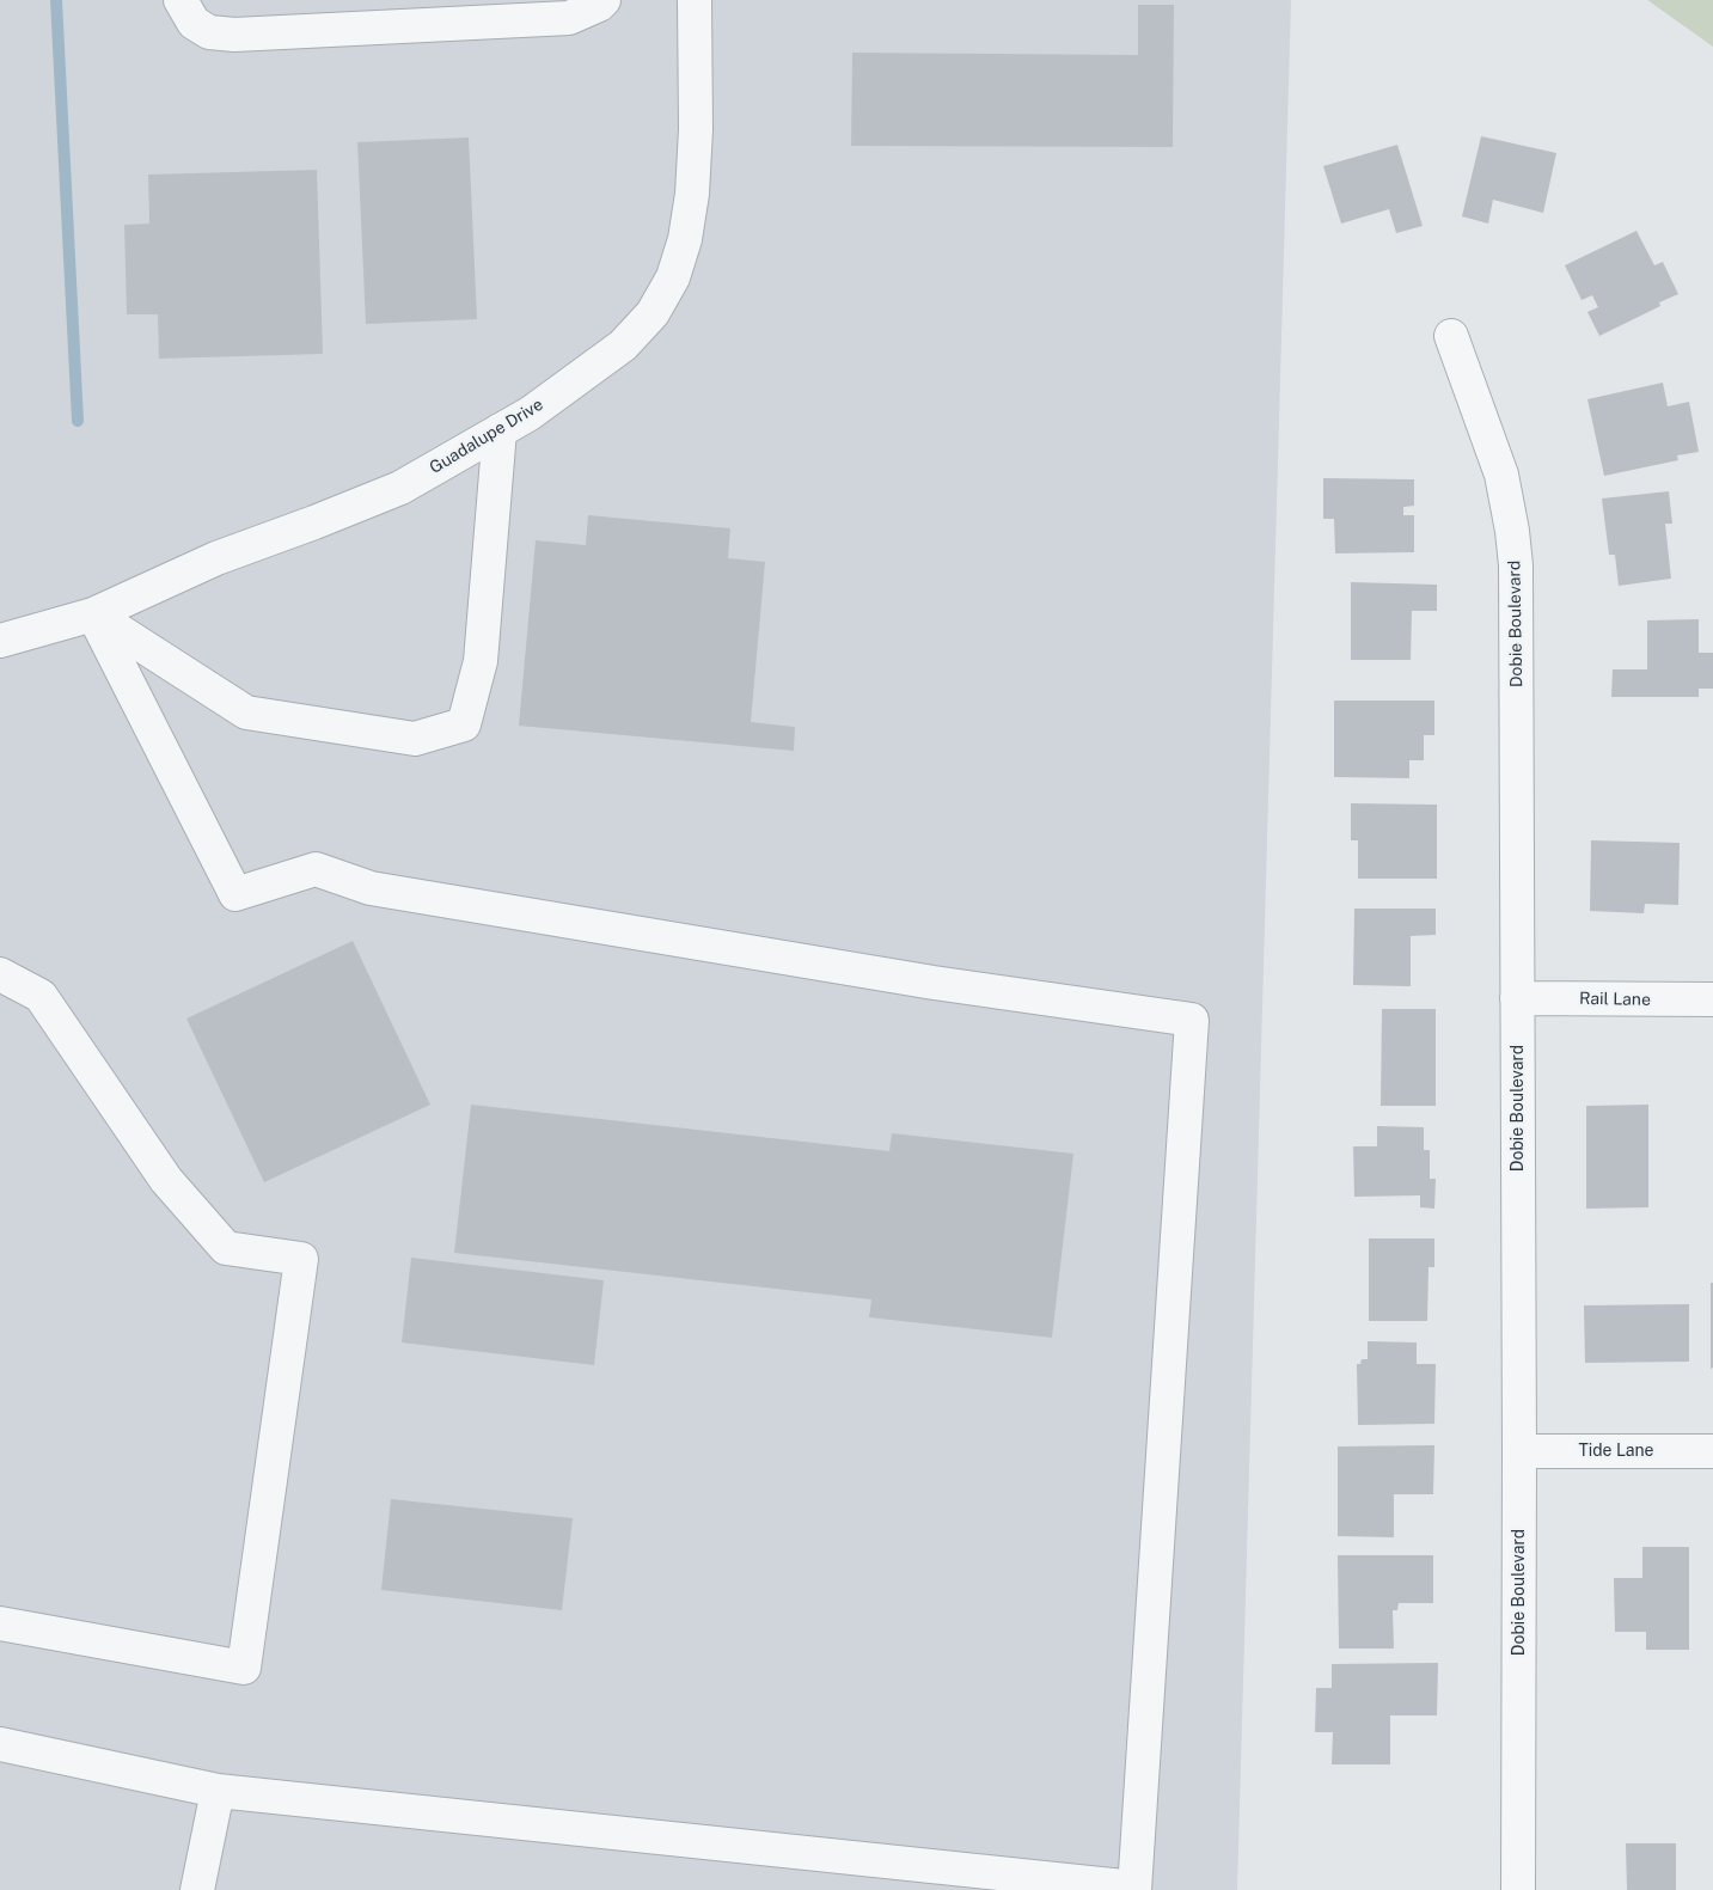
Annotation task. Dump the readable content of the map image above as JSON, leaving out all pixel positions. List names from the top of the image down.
{
  "streets": {
    "street": [
      "Guadalupe Drive",
      "Dobie Boulevard",
      "Rail Lane",
      "Tide Lane"
    ]
  },
  "crossings": [
    ["Dobie Boulevard", "Rail Lane"],
    ["Dobie Boulevard", "Tide Lane"]
  ]
}
